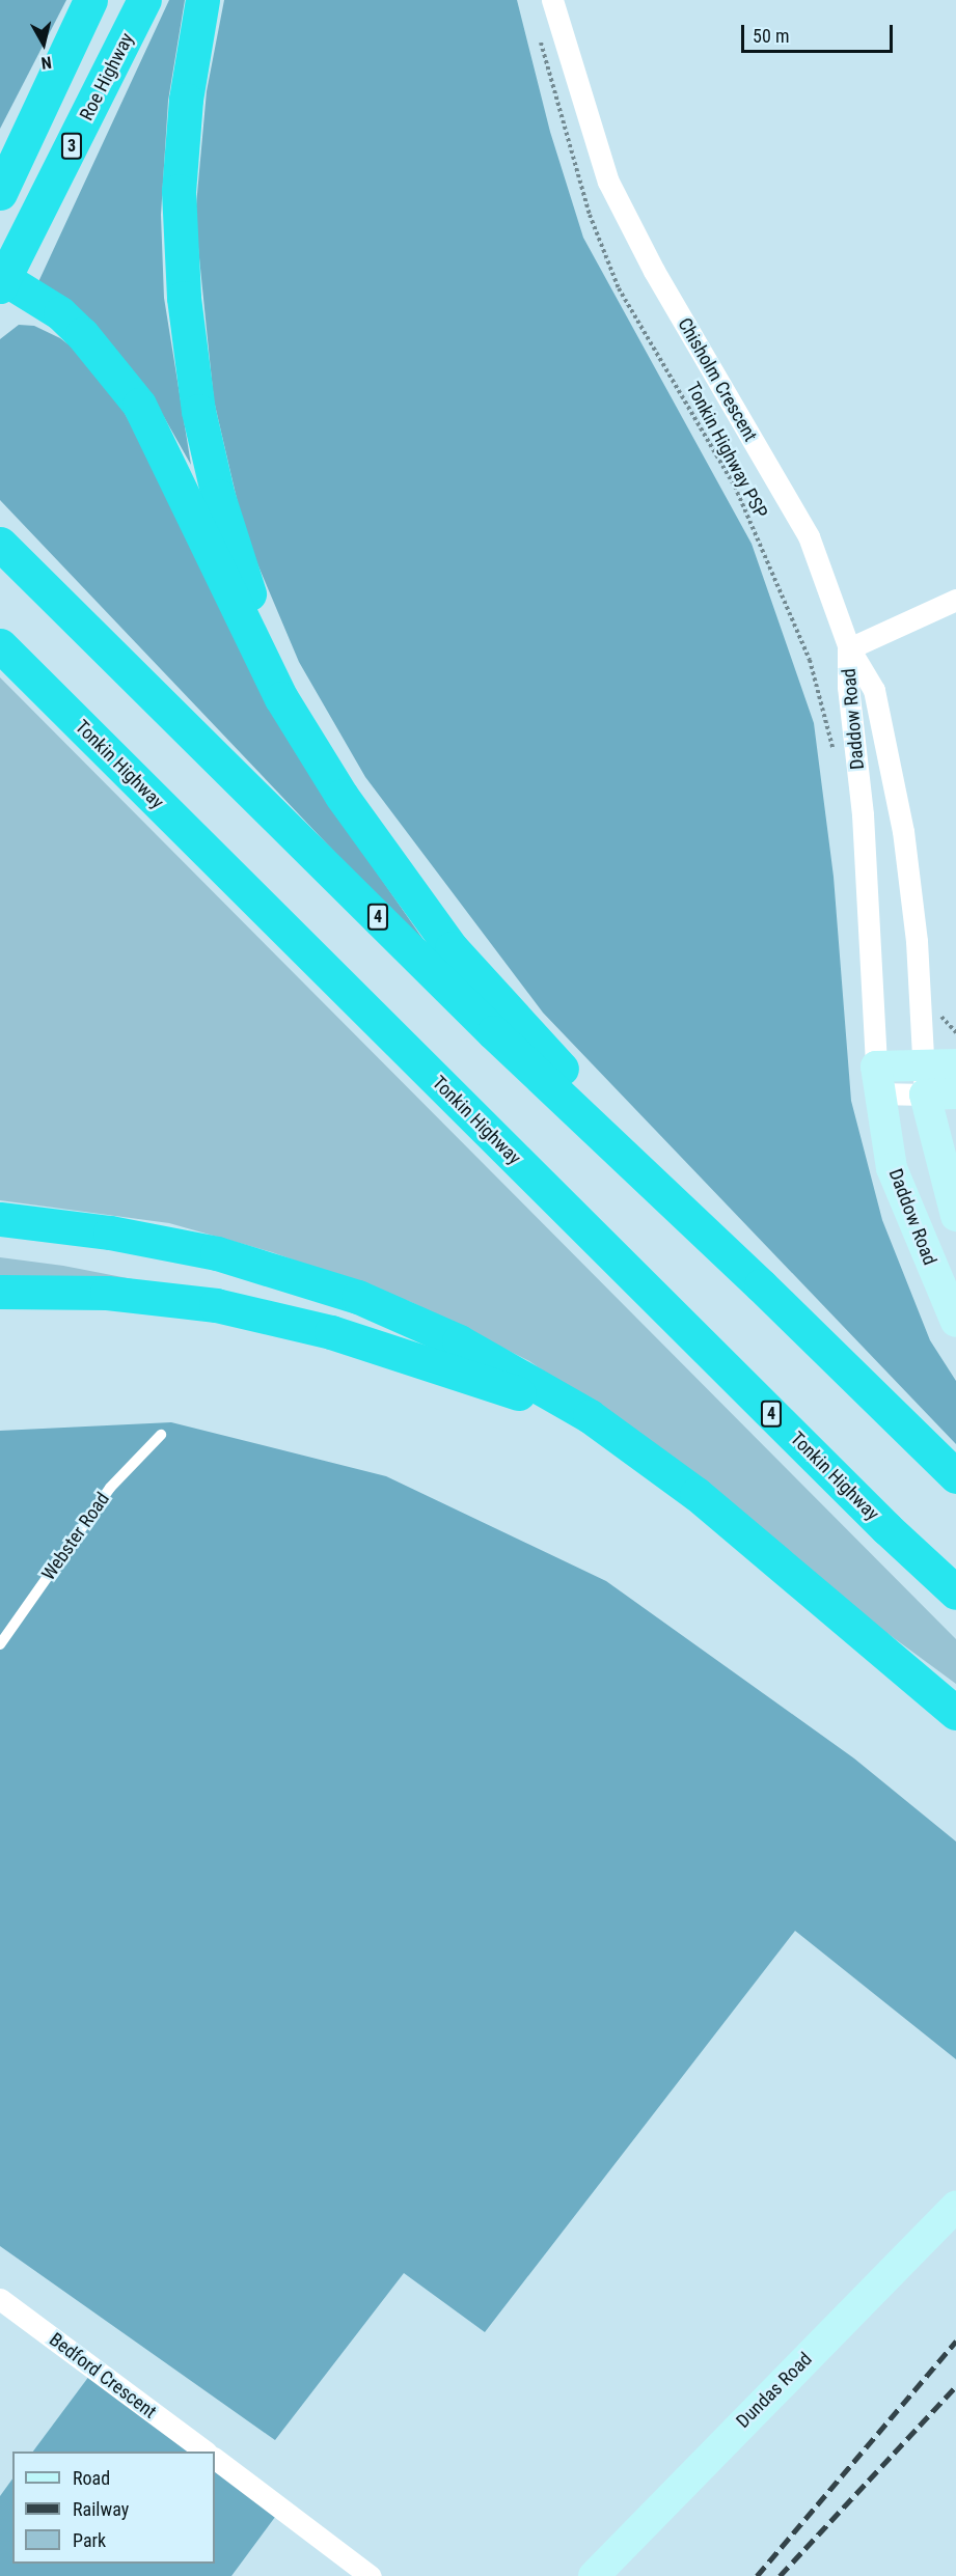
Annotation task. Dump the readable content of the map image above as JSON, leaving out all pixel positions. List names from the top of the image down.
{
  "streets": {
    "highway": [
      "Roe Highway",
      "3",
      "Tonkin Highway",
      "4"
    ],
    "main road": ["Daddow Road", "Dundas Road"],
    "street": ["Chisholm Crescent", "Bedford Crescent"],
    "lane": ["Webster Road"],
    "path": ["Tonkin Highway PSP"]
  },
  "crossings": [
    ["Chisholm Crescent", "Daddow Road"]
  ],
  "legend": ["Road", "Railway", "Park"],
  "scale_bar": "50 m",
  "north": "bottom"
}
